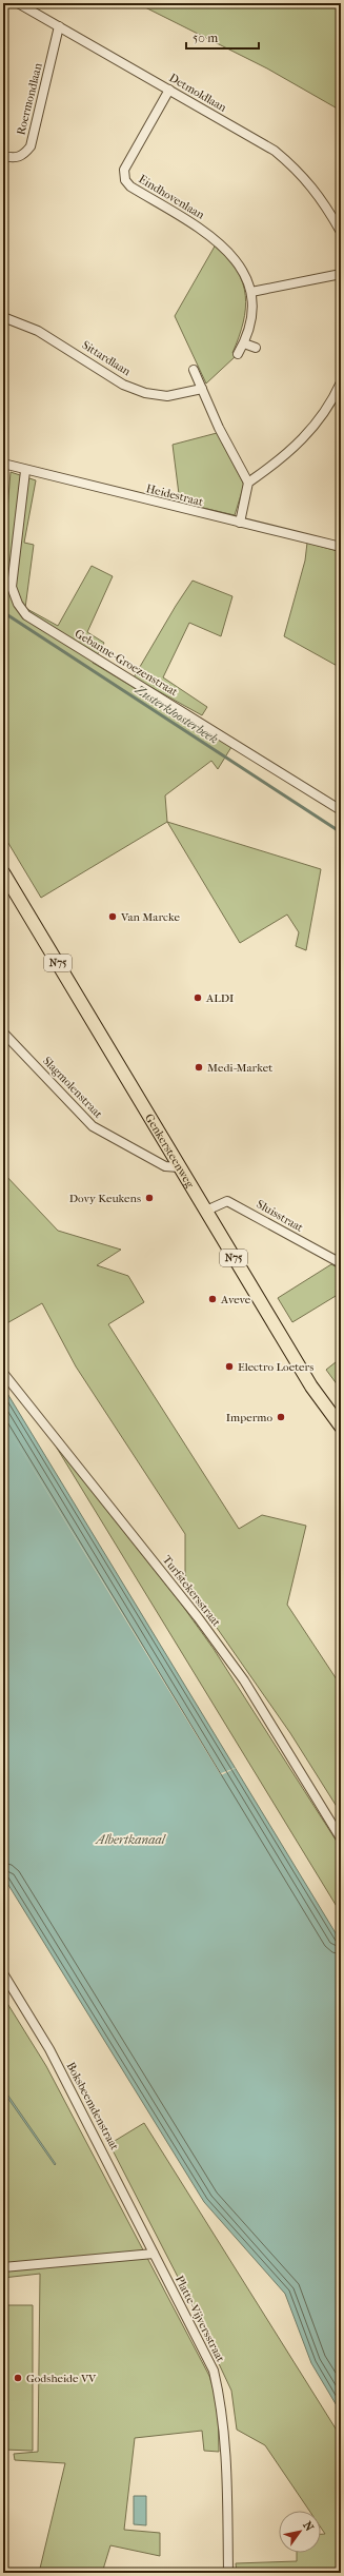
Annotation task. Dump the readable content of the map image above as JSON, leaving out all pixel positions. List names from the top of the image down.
{
  "streets": {
    "main road": ["N75", "Genkersteenweg"],
    "street": [
      "Detmoldlaan",
      "Roermondlaan",
      "Eindhovenlaan",
      "Sittardlaan",
      "Heidestraat",
      "Gebanne-Groezenstraat",
      "Slagmolenstraat",
      "Sluisstraat",
      "Turfstekersstraat",
      "Boksbeemdenstraat",
      "Platte-Vijversstraat"
    ]
  },
  "crossings": [
    ["Detmoldlaan", "Roermondlaan"],
    ["Detmoldlaan", "Eindhovenlaan"],
    ["Heidestraat", "Gebanne-Groezenstraat"],
    ["Slagmolenstraat", "Genkersteenweg"],
    ["Genkersteenweg", "Sluisstraat"],
    ["Boksbeemdenstraat", "Platte-Vijversstraat"]
  ],
  "water": ["Zusterkloosterbeek", "Albertkanaal"],
  "places": [
    "Van Marcke",
    "ALDI",
    "Medi-Market",
    "Dovy Keukens",
    "Aveve",
    "Electro Loeters",
    "Impermo",
    "Godsheide VV"
  ],
  "scale_bar": "50 m",
  "north": "top right"
}
